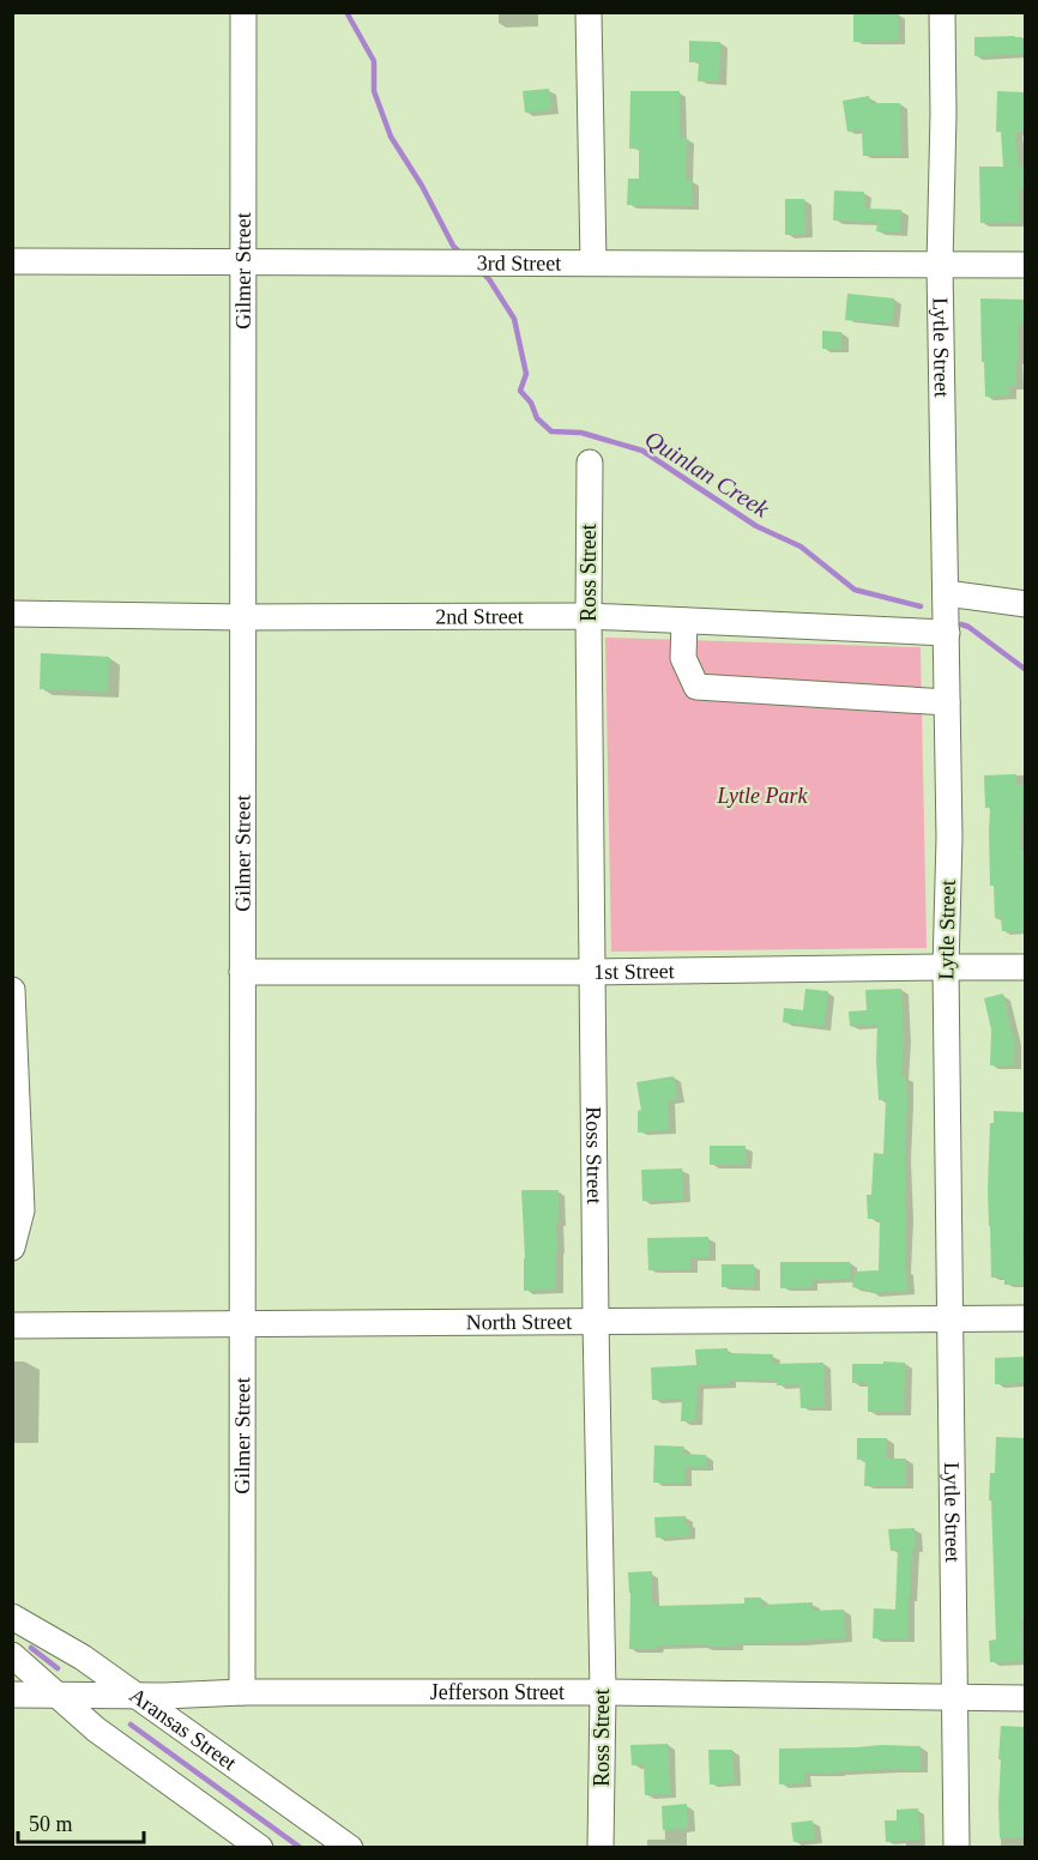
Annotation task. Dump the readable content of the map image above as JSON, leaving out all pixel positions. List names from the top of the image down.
{
  "streets": {
    "street": [
      "3rd Street",
      "Gilmer Street",
      "Lytle Street",
      "Ross Street",
      "2nd Street",
      "1st Street",
      "North Street",
      "Jefferson Street",
      "Aransas Street"
    ]
  },
  "crossings": [
    ["3rd Street", "Gilmer Street"],
    ["3rd Street", "Lytle Street"],
    ["Gilmer Street", "2nd Street"],
    ["Gilmer Street", "1st Street"],
    ["Gilmer Street", "North Street"],
    ["Gilmer Street", "Jefferson Street"],
    ["Lytle Street", "2nd Street"],
    ["Lytle Street", "1st Street"],
    ["Lytle Street", "North Street"],
    ["Lytle Street", "Jefferson Street"],
    ["Ross Street", "2nd Street"],
    ["Ross Street", "1st Street"],
    ["Ross Street", "North Street"],
    ["Ross Street", "Jefferson Street"],
    ["Jefferson Street", "Aransas Street"]
  ],
  "water": ["Quinlan Creek"],
  "parks": ["Lytle Park"],
  "scale_bar": "50 m"
}
